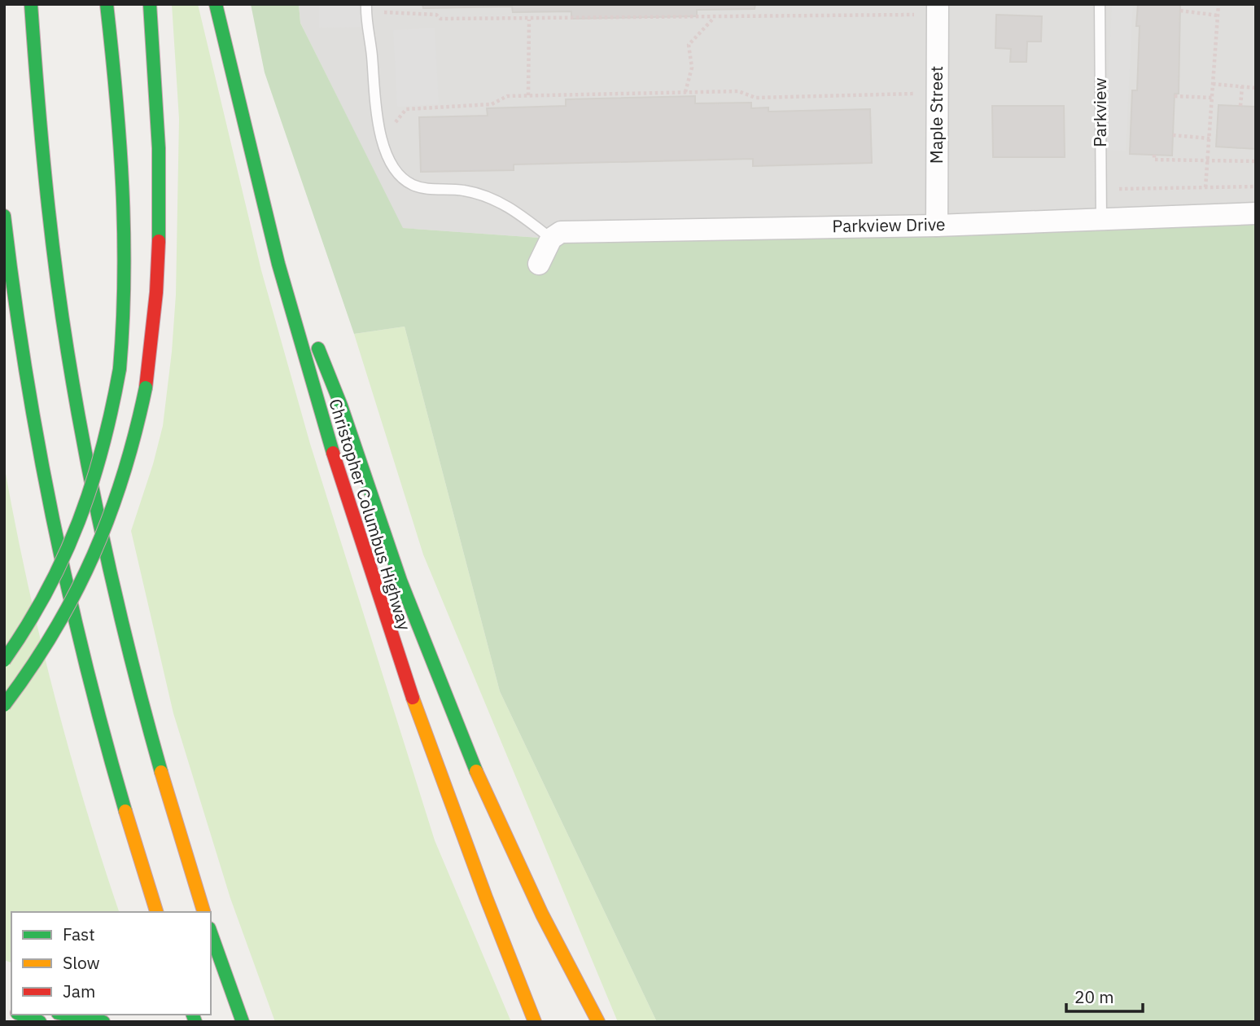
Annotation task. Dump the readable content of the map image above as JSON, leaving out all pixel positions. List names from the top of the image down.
{
  "streets": {
    "highway": ["Christopher Columbus Highway"],
    "street": ["Maple Street", "Parkview Drive"],
    "lane": ["Parkview"]
  },
  "crossings": [
    ["Parkview", "Parkview Drive"],
    ["Maple Street", "Parkview Drive"]
  ],
  "legend": ["Fast", "Slow", "Jam"],
  "scale_bar": "20 m"
}
